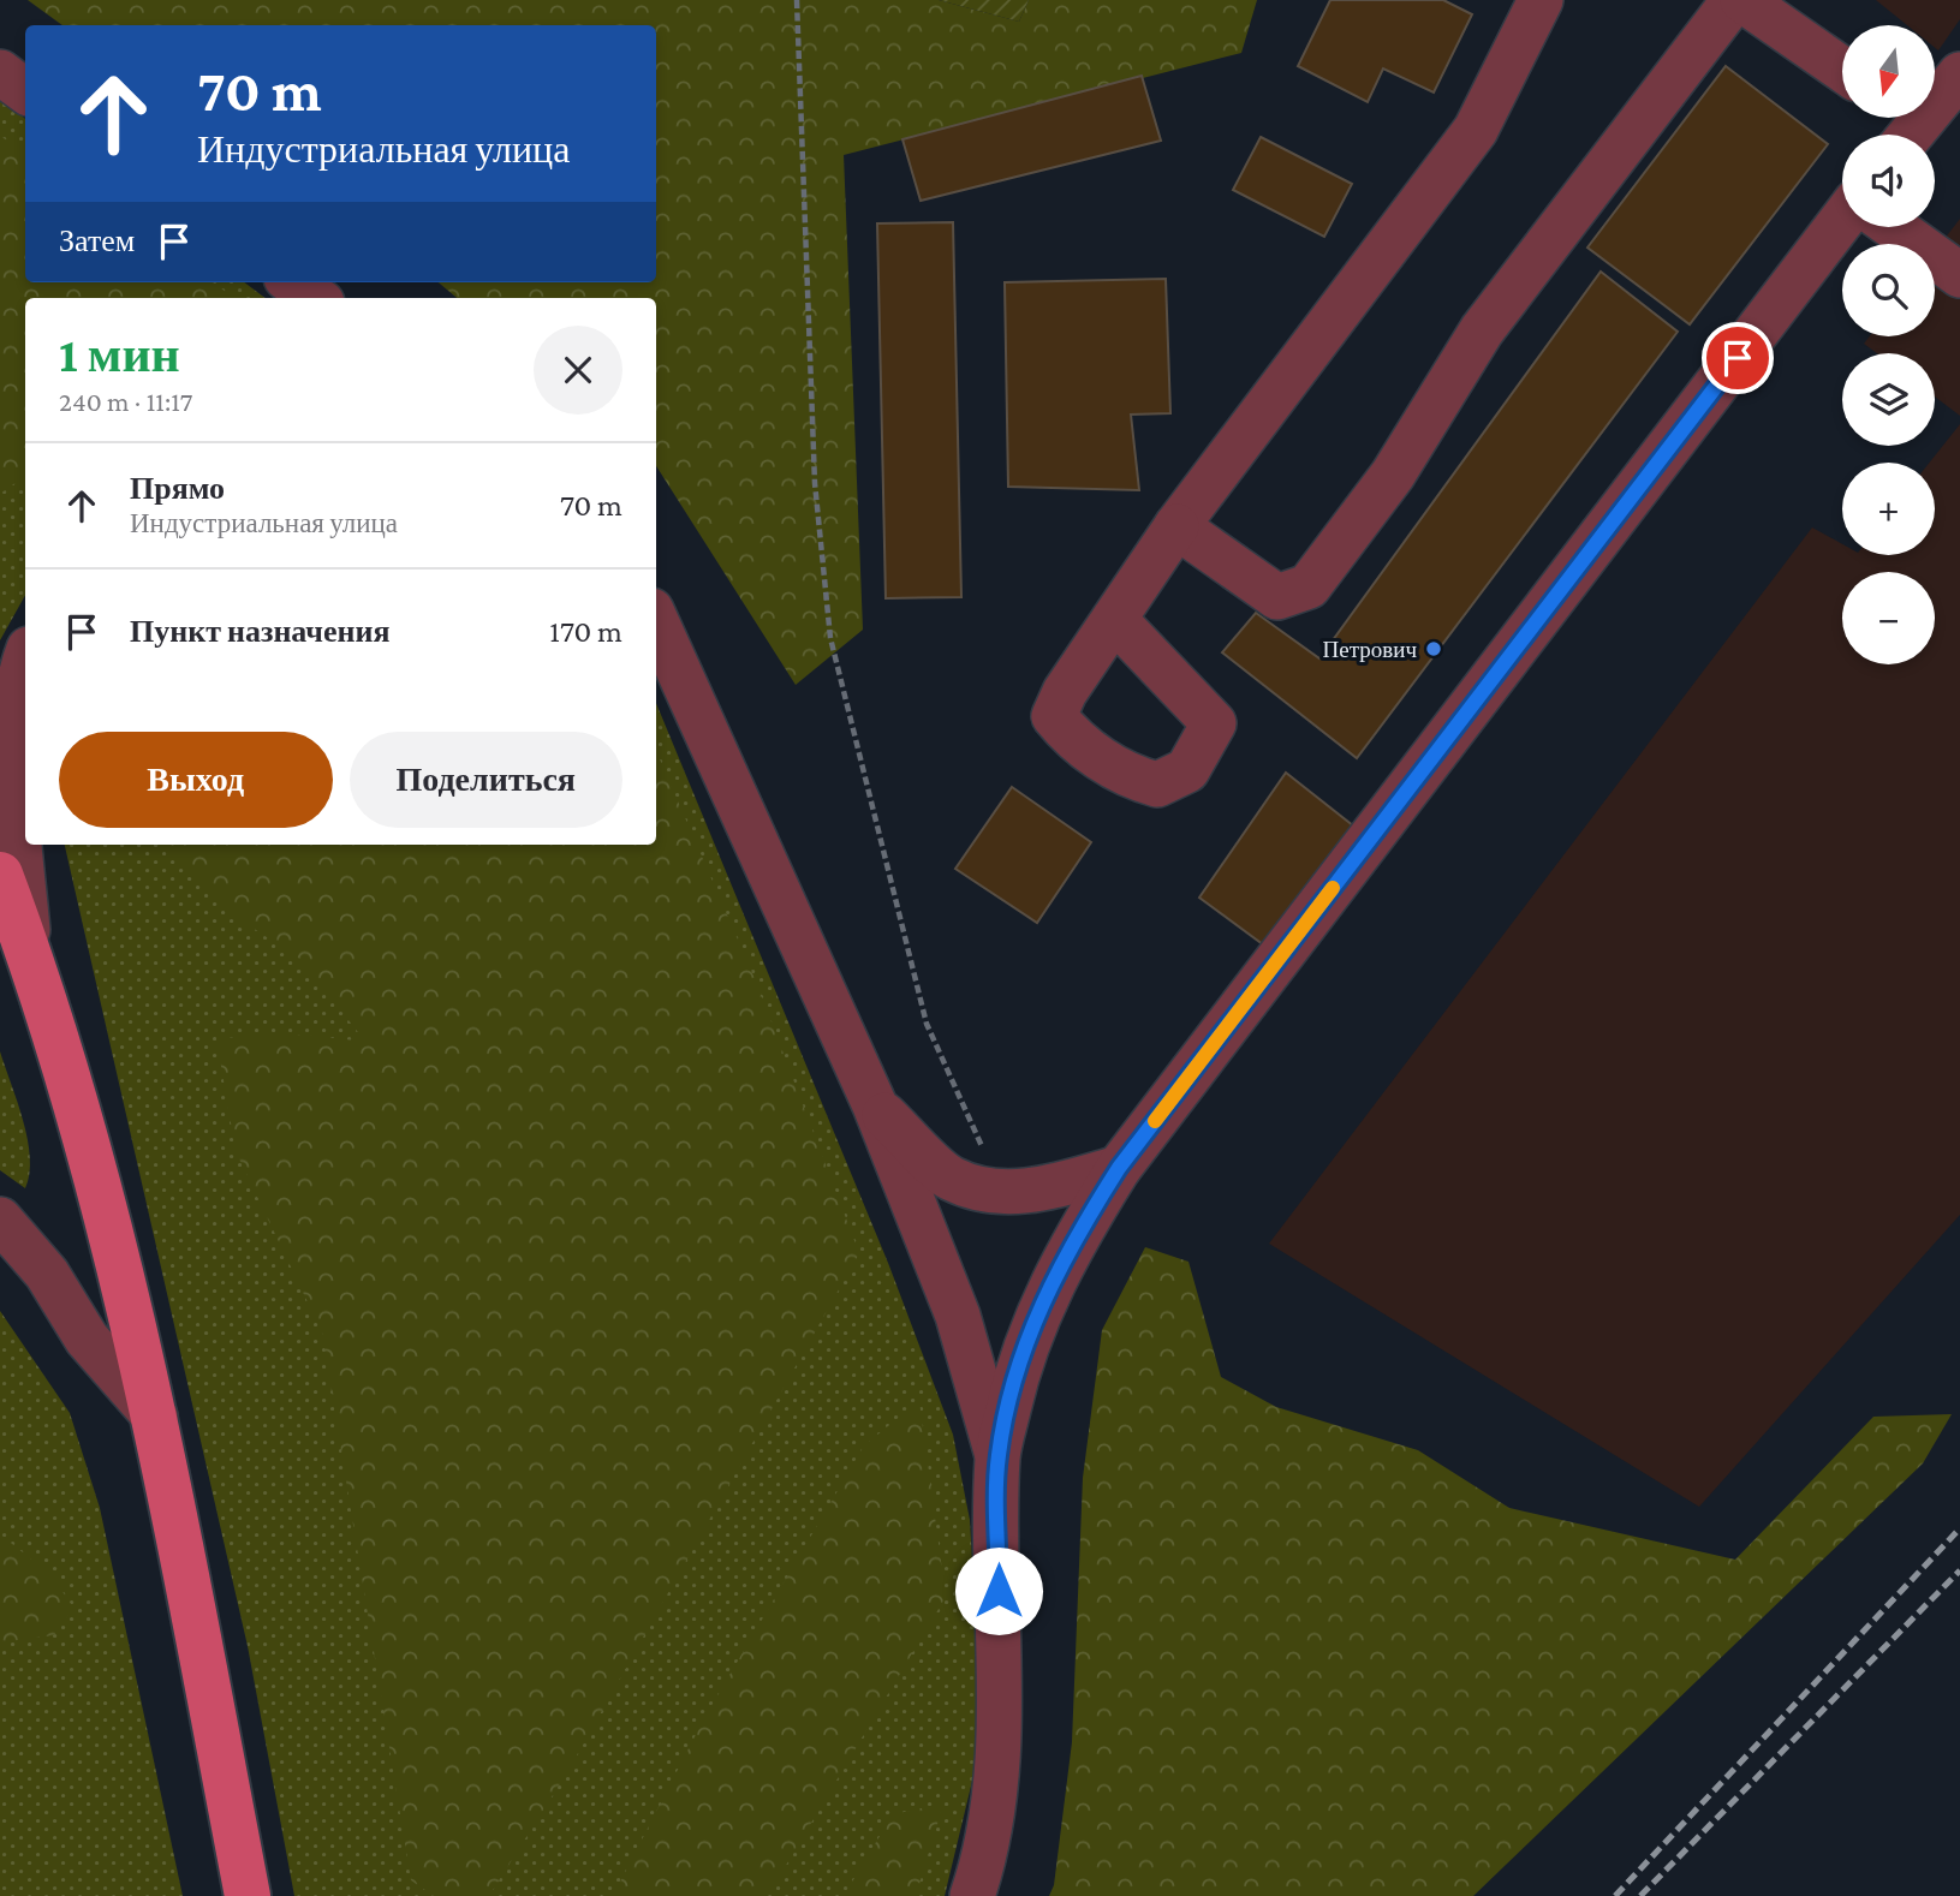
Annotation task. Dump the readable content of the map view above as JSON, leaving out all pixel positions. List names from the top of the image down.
{
  "places": ["Петрович"],
  "north": "bottom",
  "page": {
    "map_buttons": ["+", "−"],
    "turn": ["70 m", "Индустриальная улица"],
    "then": "Затем",
    "heading": ["1 мин", "240 m · 11:17"],
    "list": [
      {
        "name": "Прямо",
        "note": "Индустриальная улица",
        "value": "70 m"
      },
      {
        "name": "Пункт назначения",
        "value": "170 m"
      }
    ],
    "buttons": ["Выход", "Поделиться"]
  }
}
